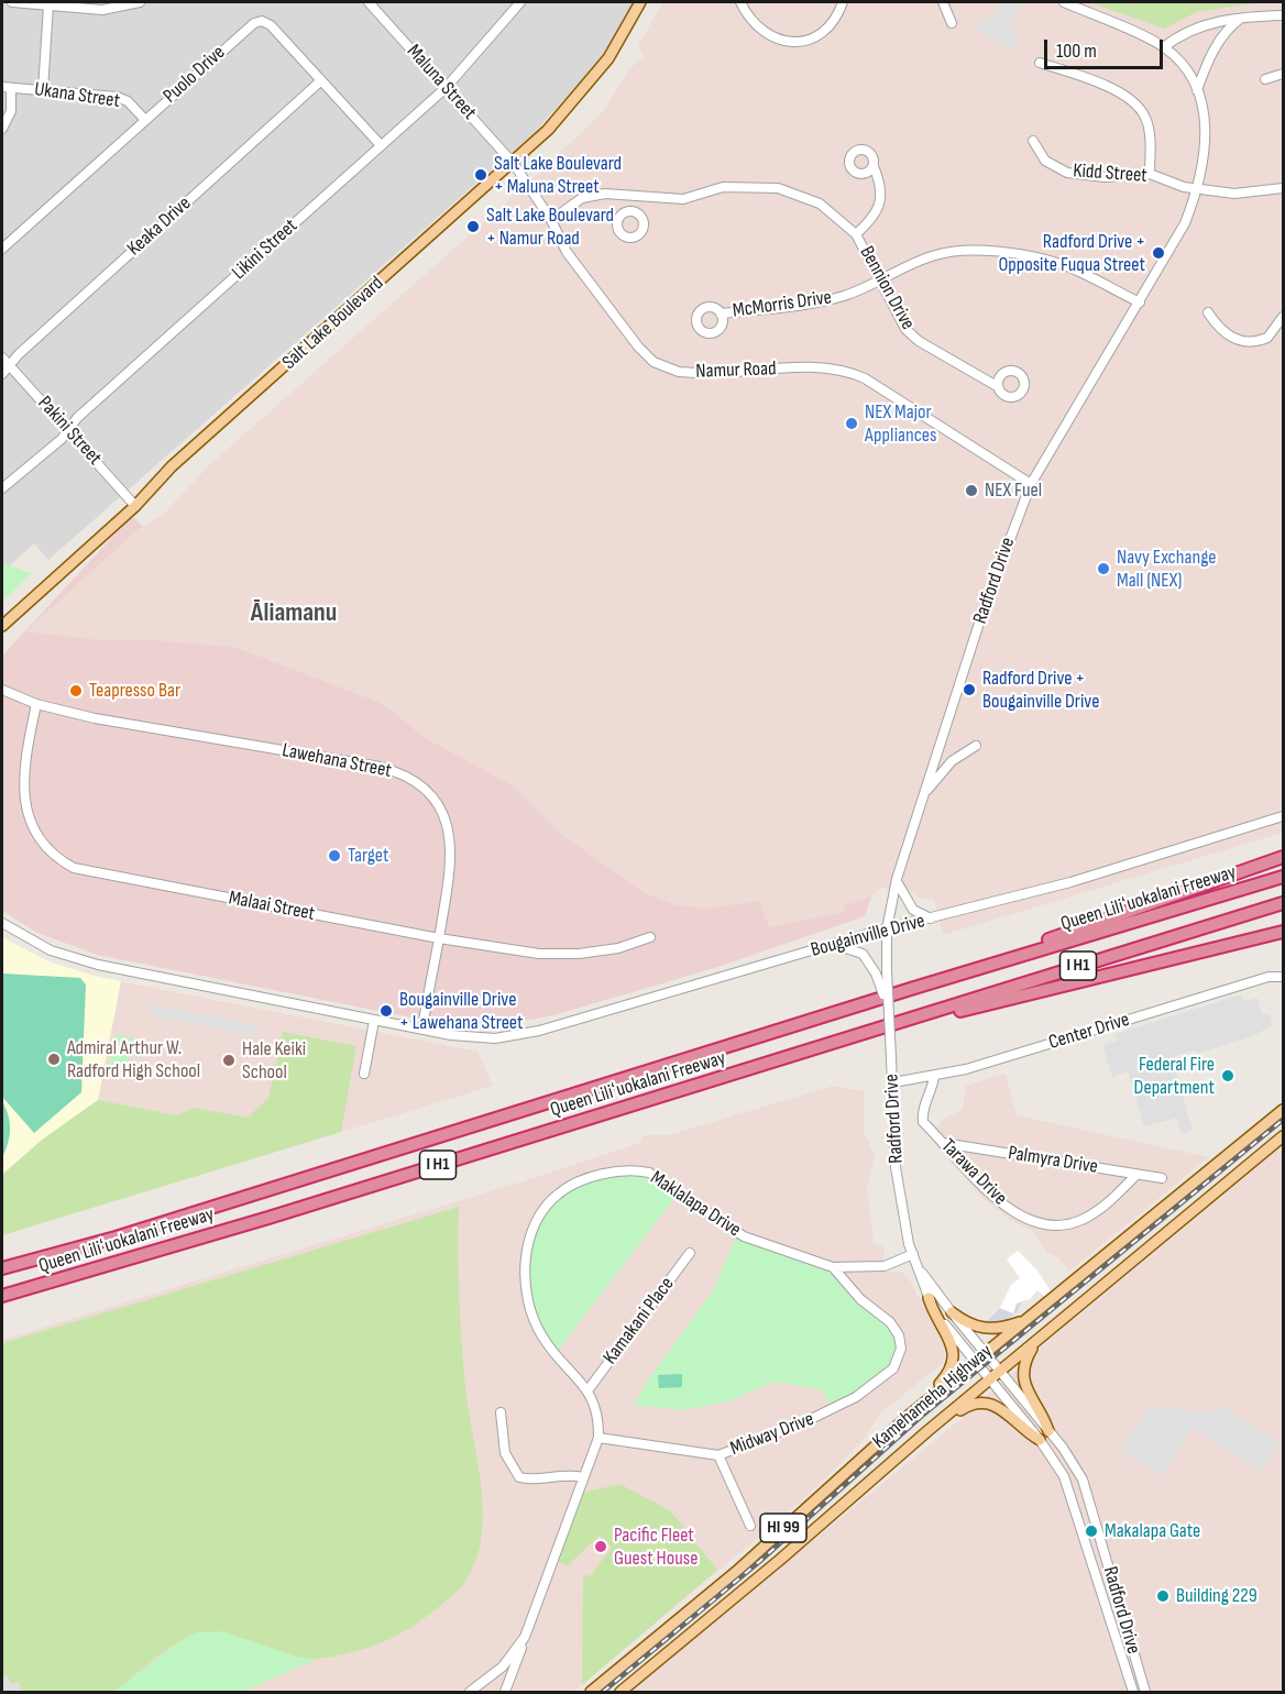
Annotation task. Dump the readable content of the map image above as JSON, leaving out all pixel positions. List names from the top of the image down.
{
  "streets": {
    "highway": ["Queen Liliʻuokalani Freeway", "I H1"],
    "main road": ["Salt Lake Boulevard", "Kamehameha Highway", "HI 99"],
    "street": [
      "Puolo Drive",
      "Maluna Street",
      "Ukana Street",
      "Kidd Street",
      "Keaka Drive",
      "Likini Street",
      "Bennion Drive",
      "McMorris Drive",
      "Namur Road",
      "Pakini Street",
      "Radford Drive",
      "Lawehana Street",
      "Malaai Street",
      "Bougainville Drive",
      "Center Drive",
      "Palmyra Drive",
      "Tarawa Drive",
      "Maklalapa Drive",
      "Kamakani Place",
      "Midway Drive"
    ]
  },
  "crossings": [
    ["Puolo Drive", "Ukana Street"],
    ["Puolo Drive", "Keaka Drive"],
    ["Puolo Drive", "Likini Street"],
    ["Maluna Street", "Likini Street"],
    ["Maluna Street", "Salt Lake Boulevard"],
    ["Maluna Street", "Namur Road"],
    ["Kidd Street", "Radford Drive"],
    ["Keaka Drive", "Pakini Street"],
    ["Likini Street", "Pakini Street"],
    ["Bennion Drive", "McMorris Drive"],
    ["Bennion Drive", "Namur Road"],
    ["McMorris Drive", "Radford Drive"],
    ["Salt Lake Boulevard", "Namur Road"],
    ["Salt Lake Boulevard", "Pakini Street"],
    ["Namur Road", "Radford Drive"],
    ["Radford Drive", "Bougainville Drive"],
    ["Radford Drive", "Center Drive"],
    ["Radford Drive", "Kamehameha Highway"],
    ["Lawehana Street", "Malaai Street"],
    ["Lawehana Street", "Bougainville Drive"],
    ["Center Drive", "Tarawa Drive"],
    ["Palmyra Drive", "Tarawa Drive"],
    ["Maklalapa Drive", "Kamakani Place"],
    ["Maklalapa Drive", "Midway Drive"]
  ],
  "districts": ["Āliamanu"],
  "places": [
    "Salt Lake Boulevard + Maluna Street",
    "Salt Lake Boulevard + Namur Road",
    "Radford Drive + Opposite Fuqua Street",
    "NEX Major Appliances",
    "NEX Fuel",
    "Navy Exchange Mall (NEX)",
    "Radford Drive + Bougainville Drive",
    "Teapresso Bar",
    "Target",
    "Bougainville Drive + Lawehana Street",
    "Admiral Arthur W. Radford High School",
    "Hale Keiki School",
    "Federal Fire Department",
    "Makalapa Gate",
    "Pacific Fleet Guest House",
    "Building 229"
  ],
  "scale_bar": "100 m"
}
